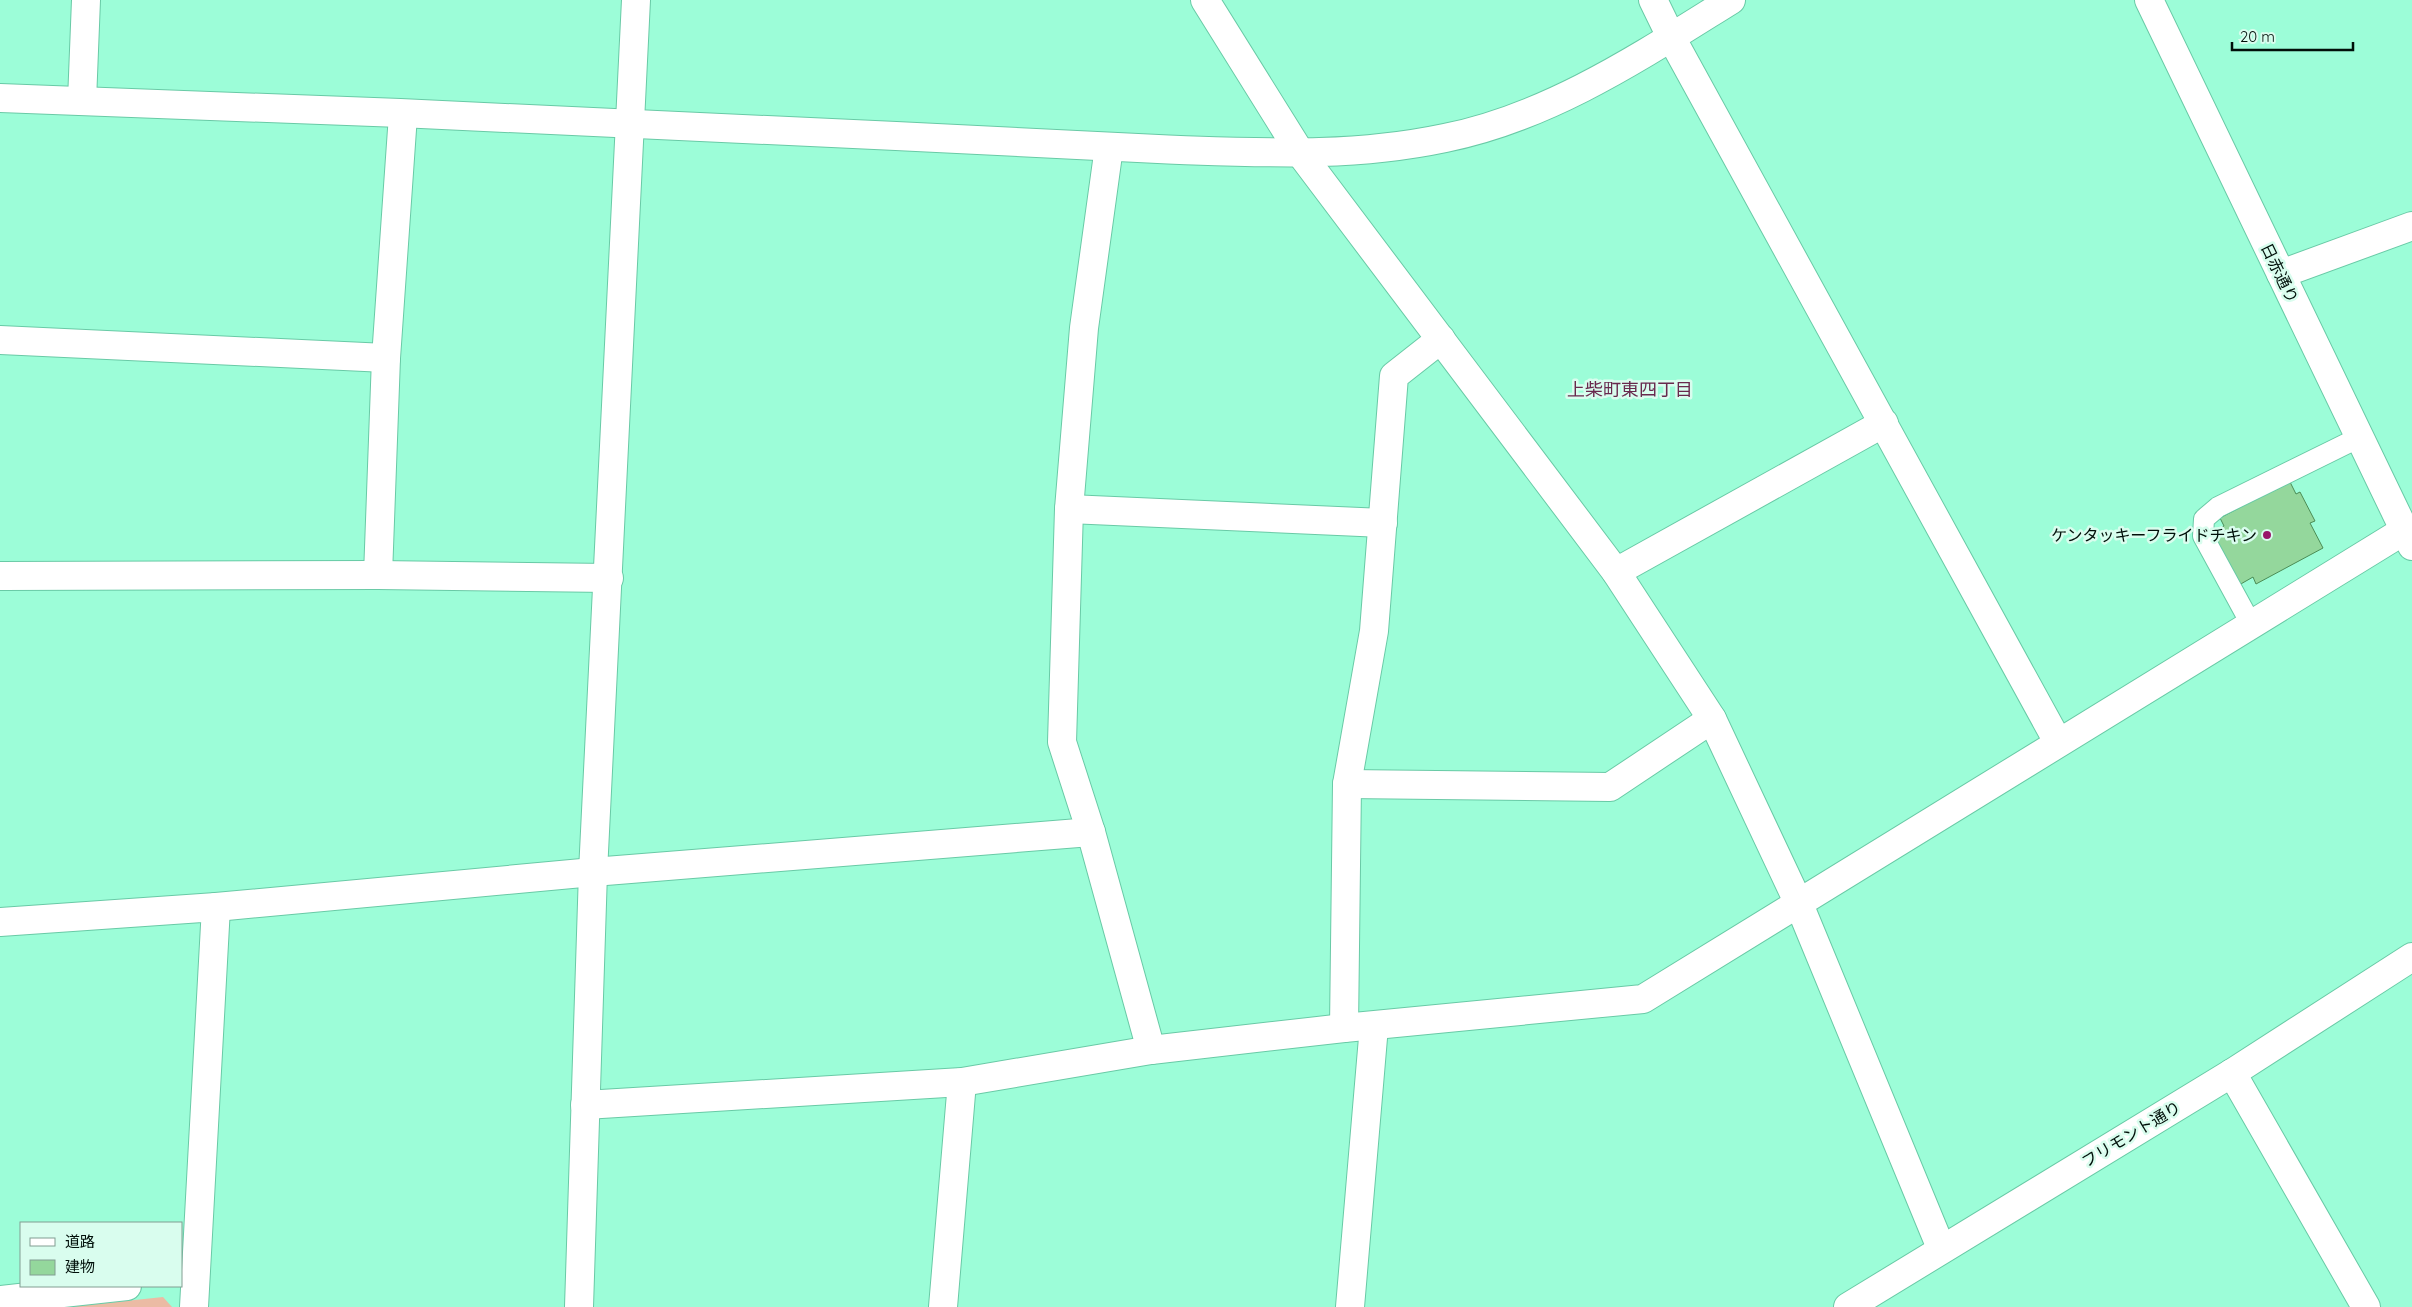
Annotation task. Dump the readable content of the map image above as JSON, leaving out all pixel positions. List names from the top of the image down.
{
  "streets": {
    "street": ["日赤通り", "フリモント通り"]
  },
  "districts": ["上柴町東四丁目"],
  "places": ["ケンタッキーフライドチキン"],
  "legend": ["道路", "建物"],
  "scale_bar": "20 m"
}
